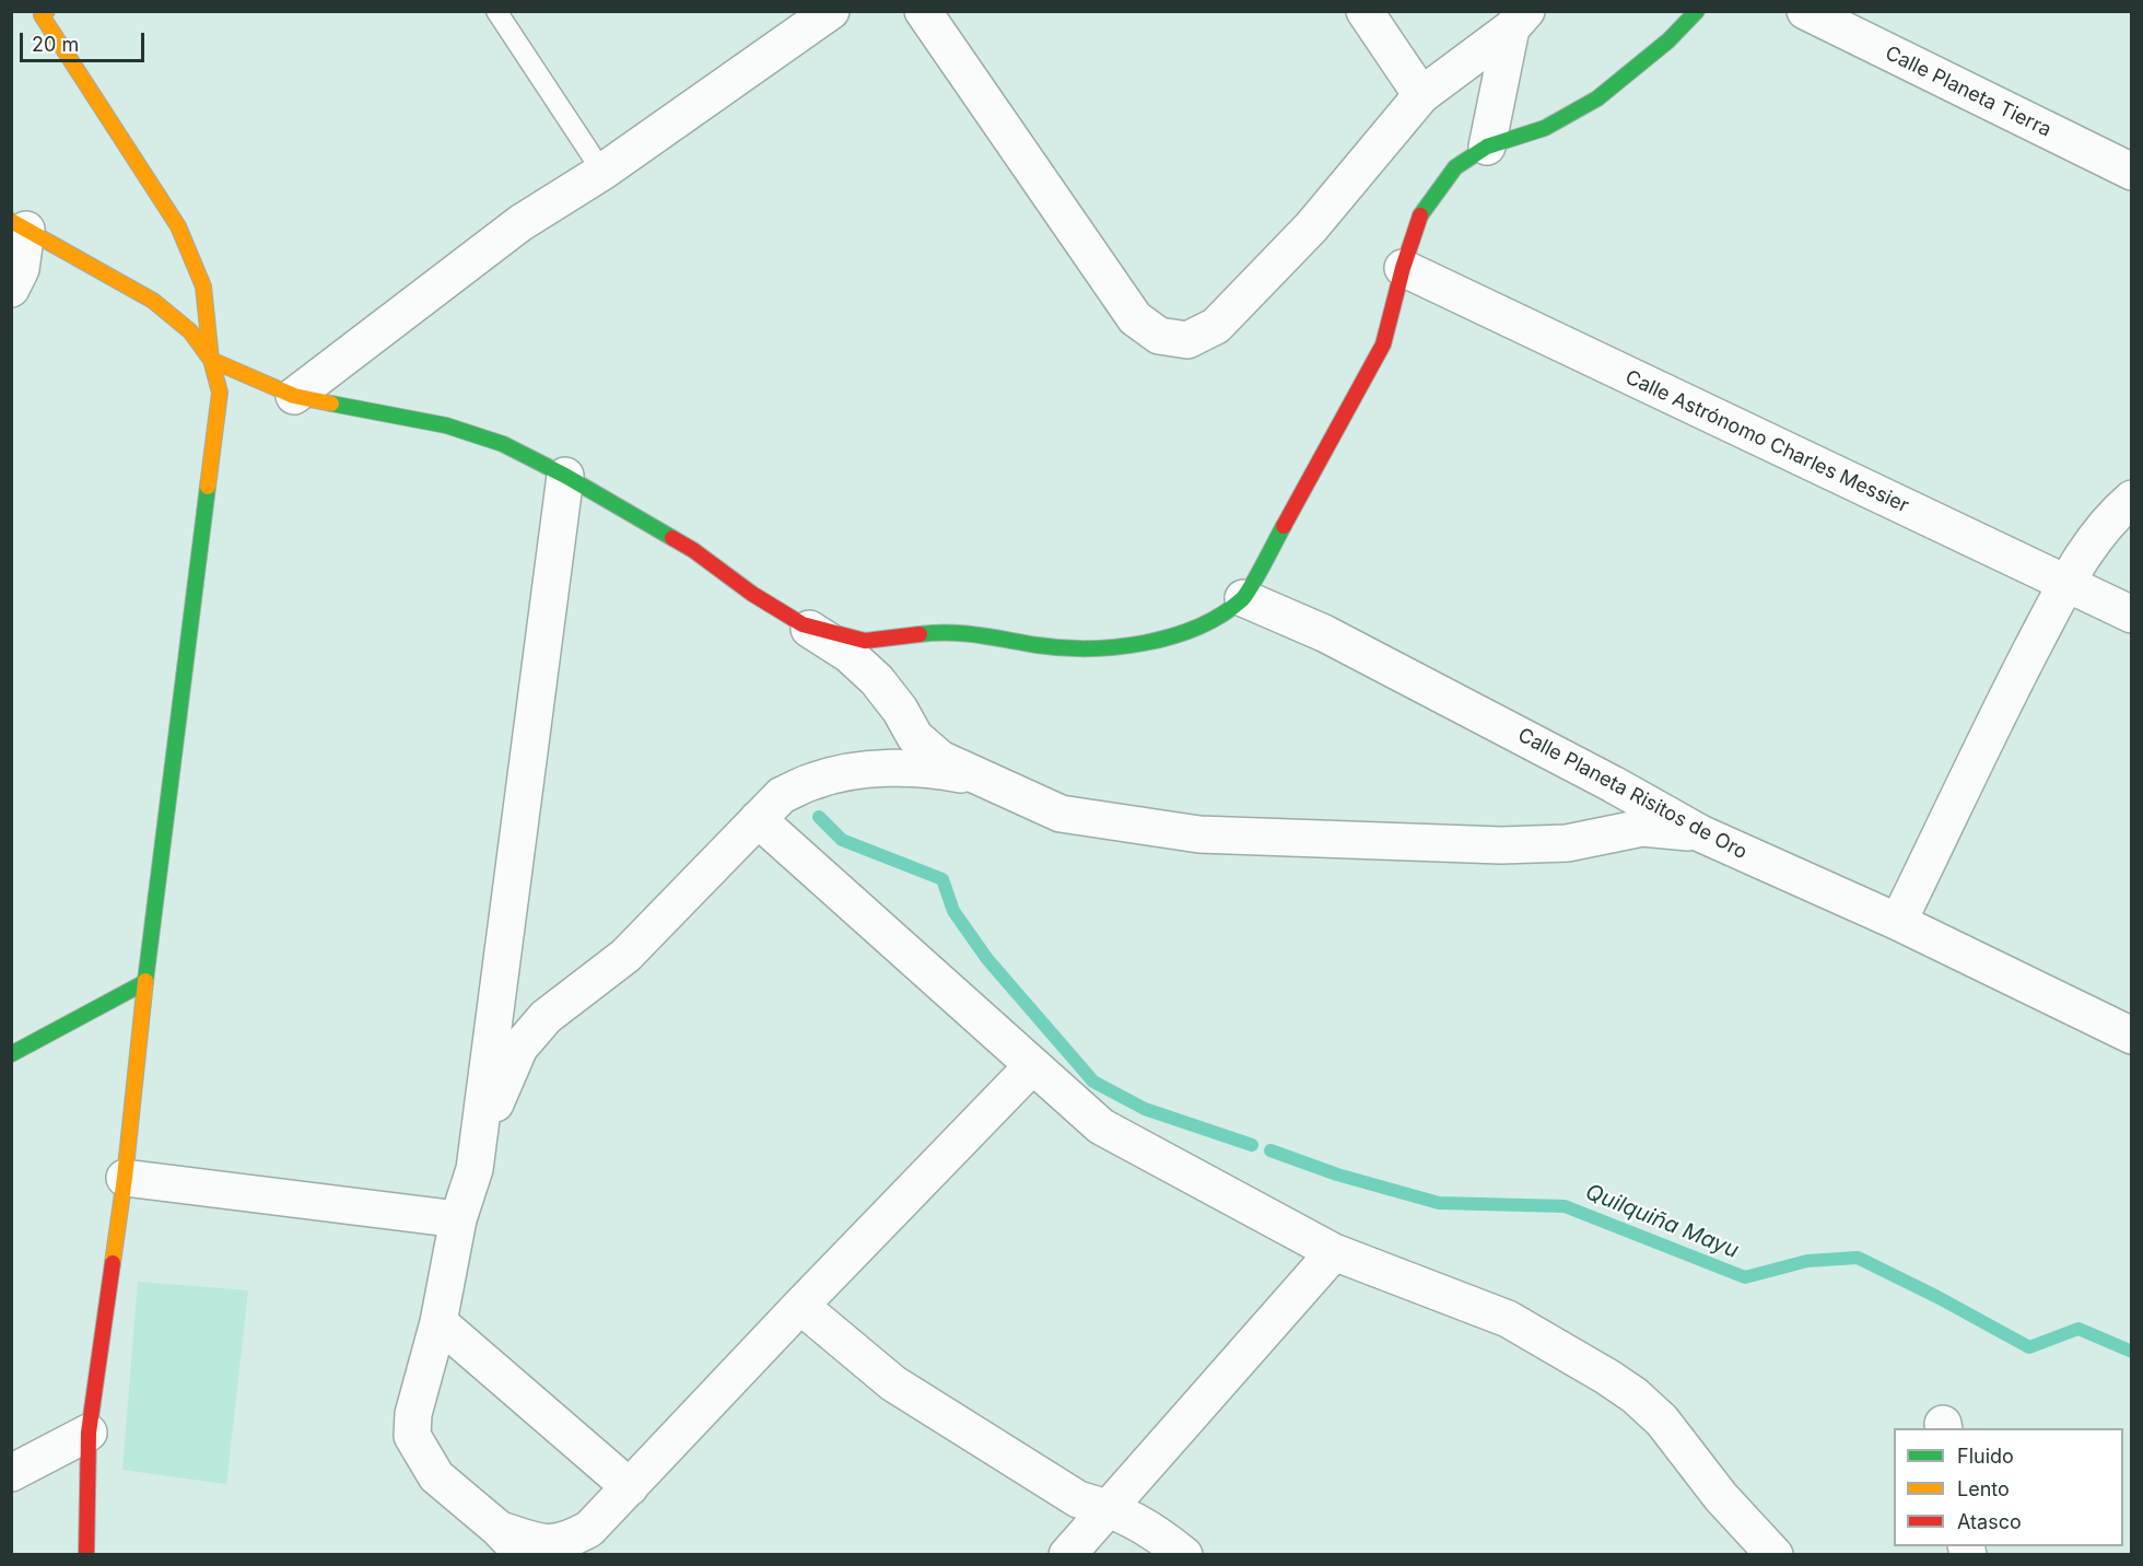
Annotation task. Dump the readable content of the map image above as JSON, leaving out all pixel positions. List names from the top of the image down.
{
  "streets": {
    "street": ["Calle Planeta Tierra", "Calle Astrónomo Charles Messier", "Calle Planeta Risitos de Oro"]
  },
  "water": ["Quilquiña Mayu"],
  "legend": ["Fluido", "Lento", "Atasco"],
  "scale_bar": "20 m"
}
